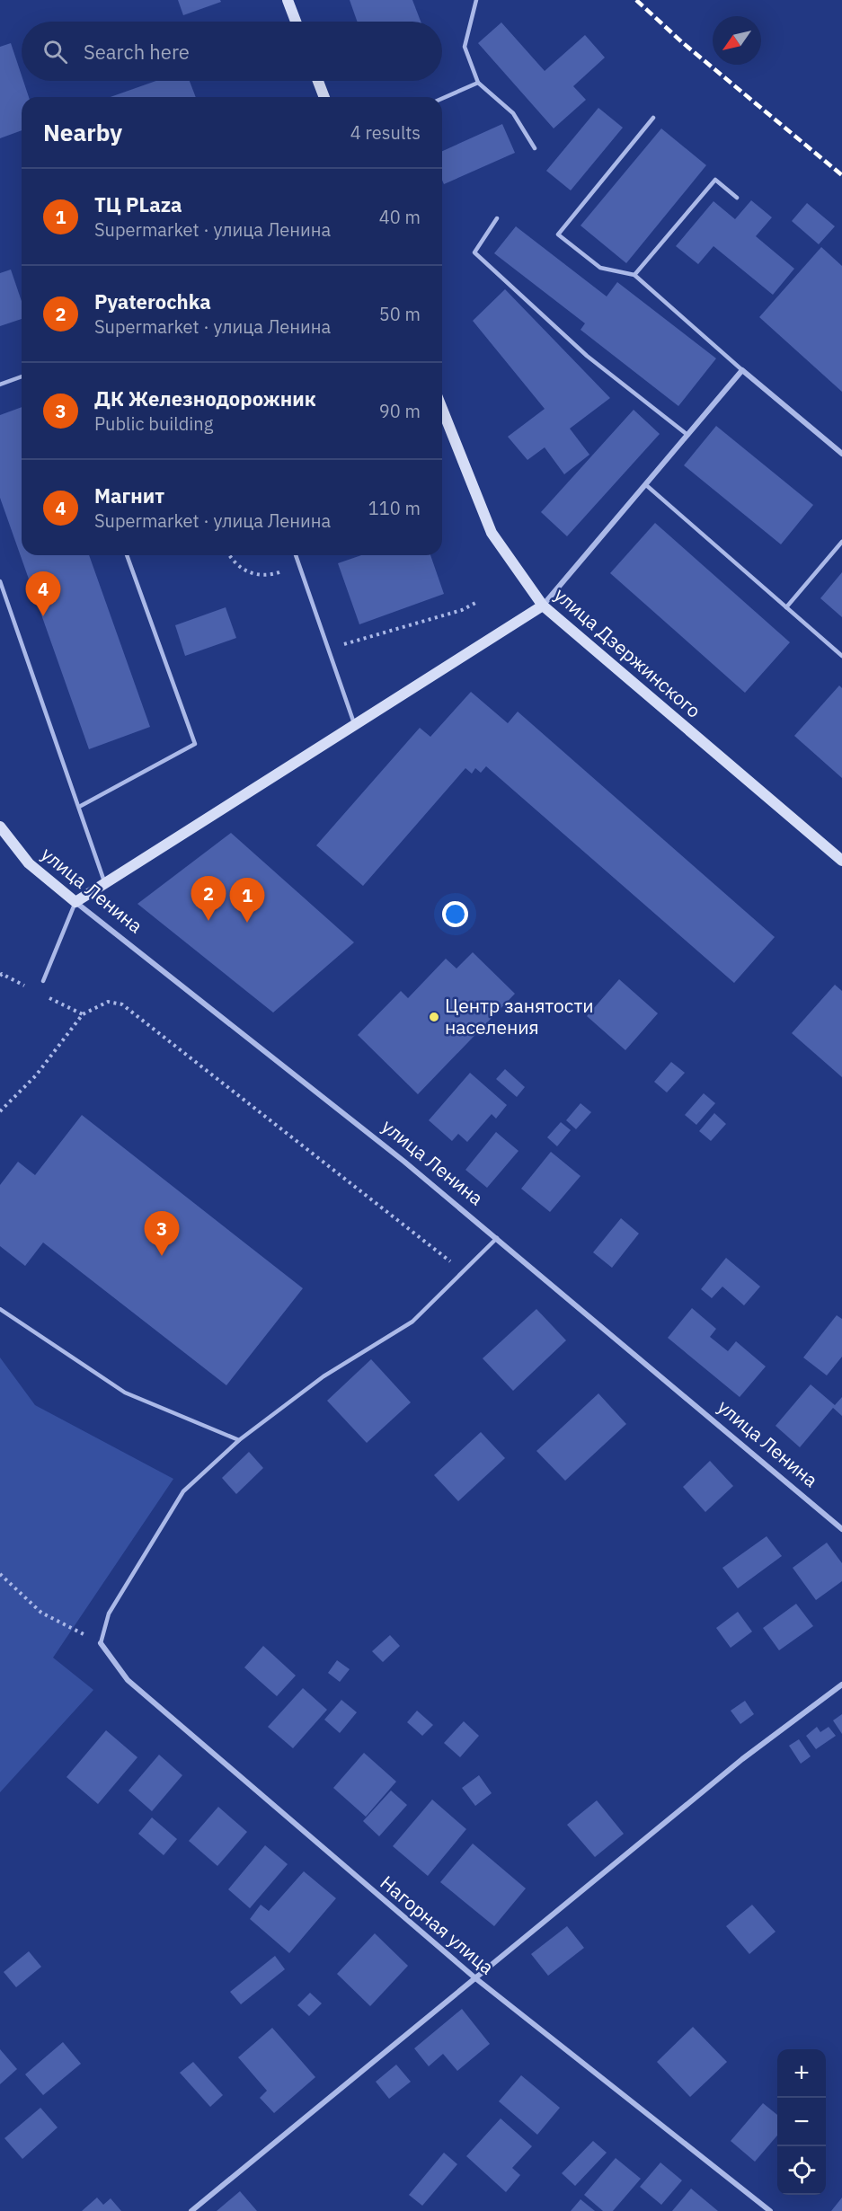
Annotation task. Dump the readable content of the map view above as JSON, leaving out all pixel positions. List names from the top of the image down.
{
  "streets": {
    "main road": ["улица Дзержинского", "улица Ленина"],
    "street": ["Нагорная улица"]
  },
  "places": ["Центр занятости населения"],
  "north": "bottom left",
  "page": {
    "search": "Search here",
    "heading": ["Nearby", "4 results"],
    "list": [
      {
        "mark": "1",
        "name": "ТЦ PLaza",
        "note": "Supermarket · улица Ленина",
        "value": "40 m"
      },
      {
        "mark": "2",
        "name": "Pyaterochka",
        "note": "Supermarket · улица Ленина",
        "value": "50 m"
      },
      {
        "mark": "3",
        "name": "ДК Железнодорожник",
        "note": "Public building",
        "value": "90 m"
      },
      {
        "mark": "4",
        "name": "Магнит",
        "note": "Supermarket · улица Ленина",
        "value": "110 m"
      }
    ],
    "pins": [
      "4",
      "2",
      "1",
      "3"
    ],
    "map_buttons": ["+", "−"]
  }
}
